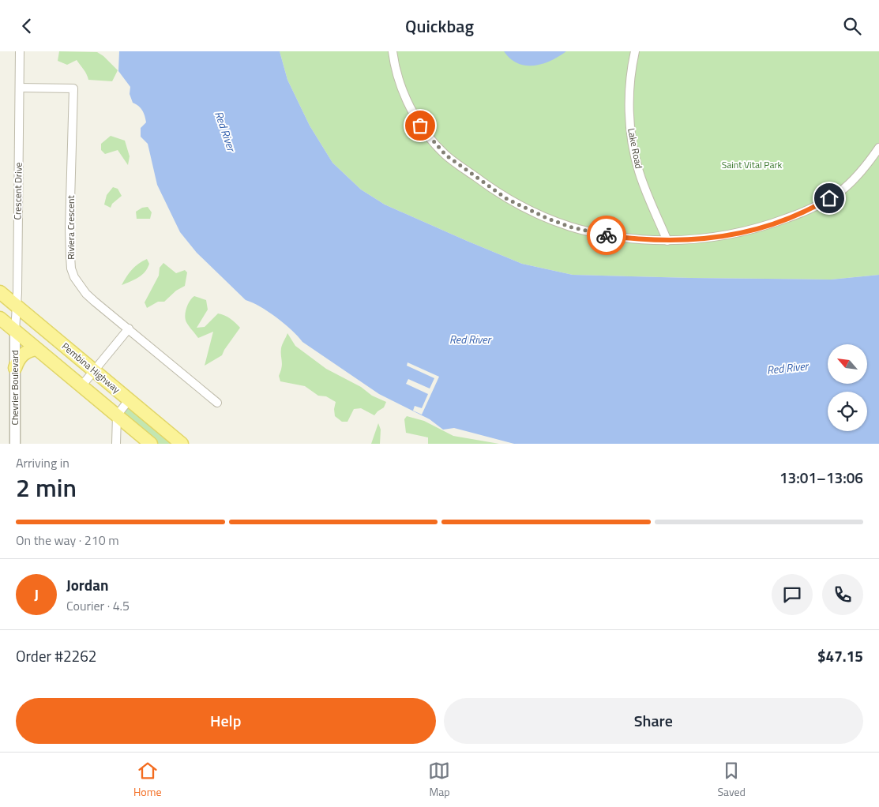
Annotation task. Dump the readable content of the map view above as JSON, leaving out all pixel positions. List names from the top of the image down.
{
  "streets": {
    "main road": ["Pembina Highway"],
    "street": [
      "Lake Road",
      "Crescent Drive",
      "Riviera Crescent",
      "Chevrier Boulevard"
    ]
  },
  "crossings": [
    ["Crescent Drive", "Riviera Crescent"],
    ["Crescent Drive", "Pembina Highway"],
    ["Crescent Drive", "Chevrier Boulevard"],
    ["Pembina Highway", "Chevrier Boulevard"]
  ],
  "water": ["Red River"],
  "parks": ["Saint Vital Park"],
  "north": "top left",
  "page": {
    "header": "Quickbag",
    "heading": ["2 min", "Arriving in", "13:01–13:06"],
    "panel": [
      "Jordan",
      "Courier · 4.5",
      "Order #2262",
      "$47.15"
    ],
    "bar": "On the way · 210 m",
    "round": "J",
    "buttons": ["Help", "Share"],
    "tabs": ["Home", "Map", "Saved"]
  }
}
